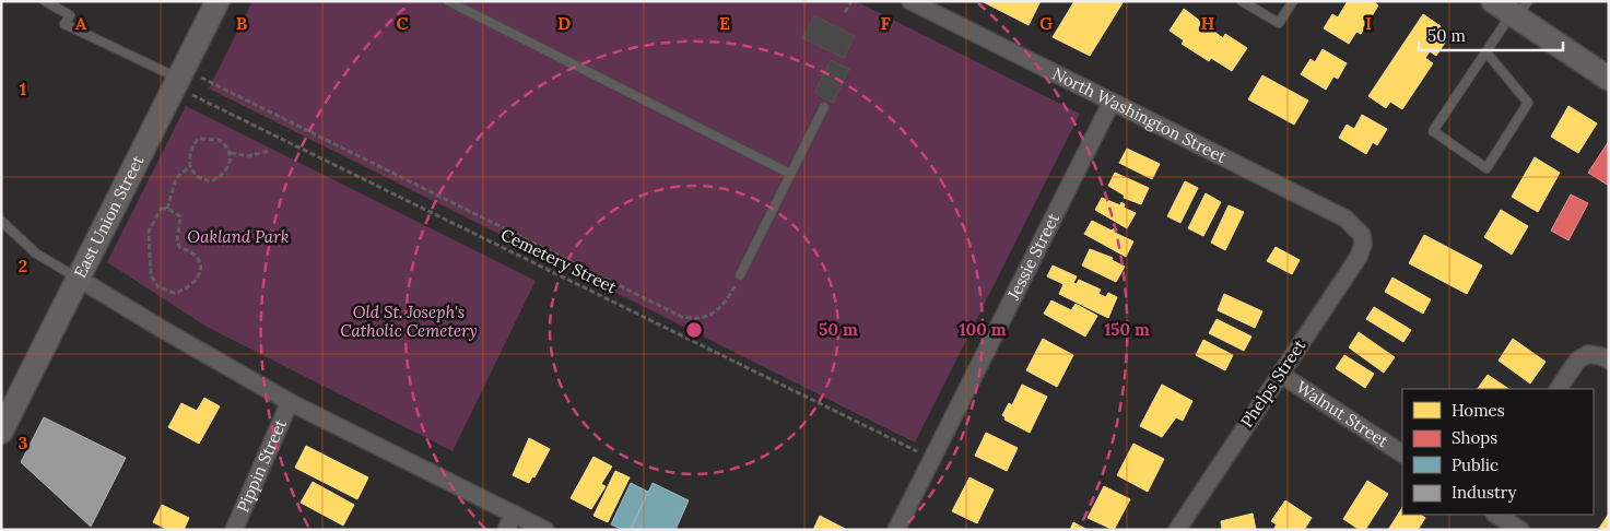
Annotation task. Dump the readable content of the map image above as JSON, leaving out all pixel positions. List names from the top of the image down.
{
  "streets": {
    "street": [
      "North Washington Street",
      "East Union Street",
      "Jessie Street",
      "Phelps Street",
      "Walnut Street",
      "Pippin Street"
    ],
    "path": ["Cemetery Street"]
  },
  "crossings": [
    ["North Washington Street", "Jessie Street"],
    ["North Washington Street", "Phelps Street"],
    ["East Union Street", "Cemetery Street"],
    ["Jessie Street", "Cemetery Street"],
    ["Phelps Street", "Walnut Street"]
  ],
  "parks": ["Oakland Park", "Old St. Joseph's Catholic Cemetery"],
  "legend": [
    "Homes",
    "Shops",
    "Public",
    "Industry"
  ],
  "scale_bar": "50 m",
  "grid": {
    "columns": [
      "A",
      "B",
      "C",
      "D",
      "E",
      "F",
      "G",
      "H",
      "I"
    ],
    "rows": ["1", "2", "3"]
  },
  "rings": ["50 m", "100 m", "150 m"]
}
